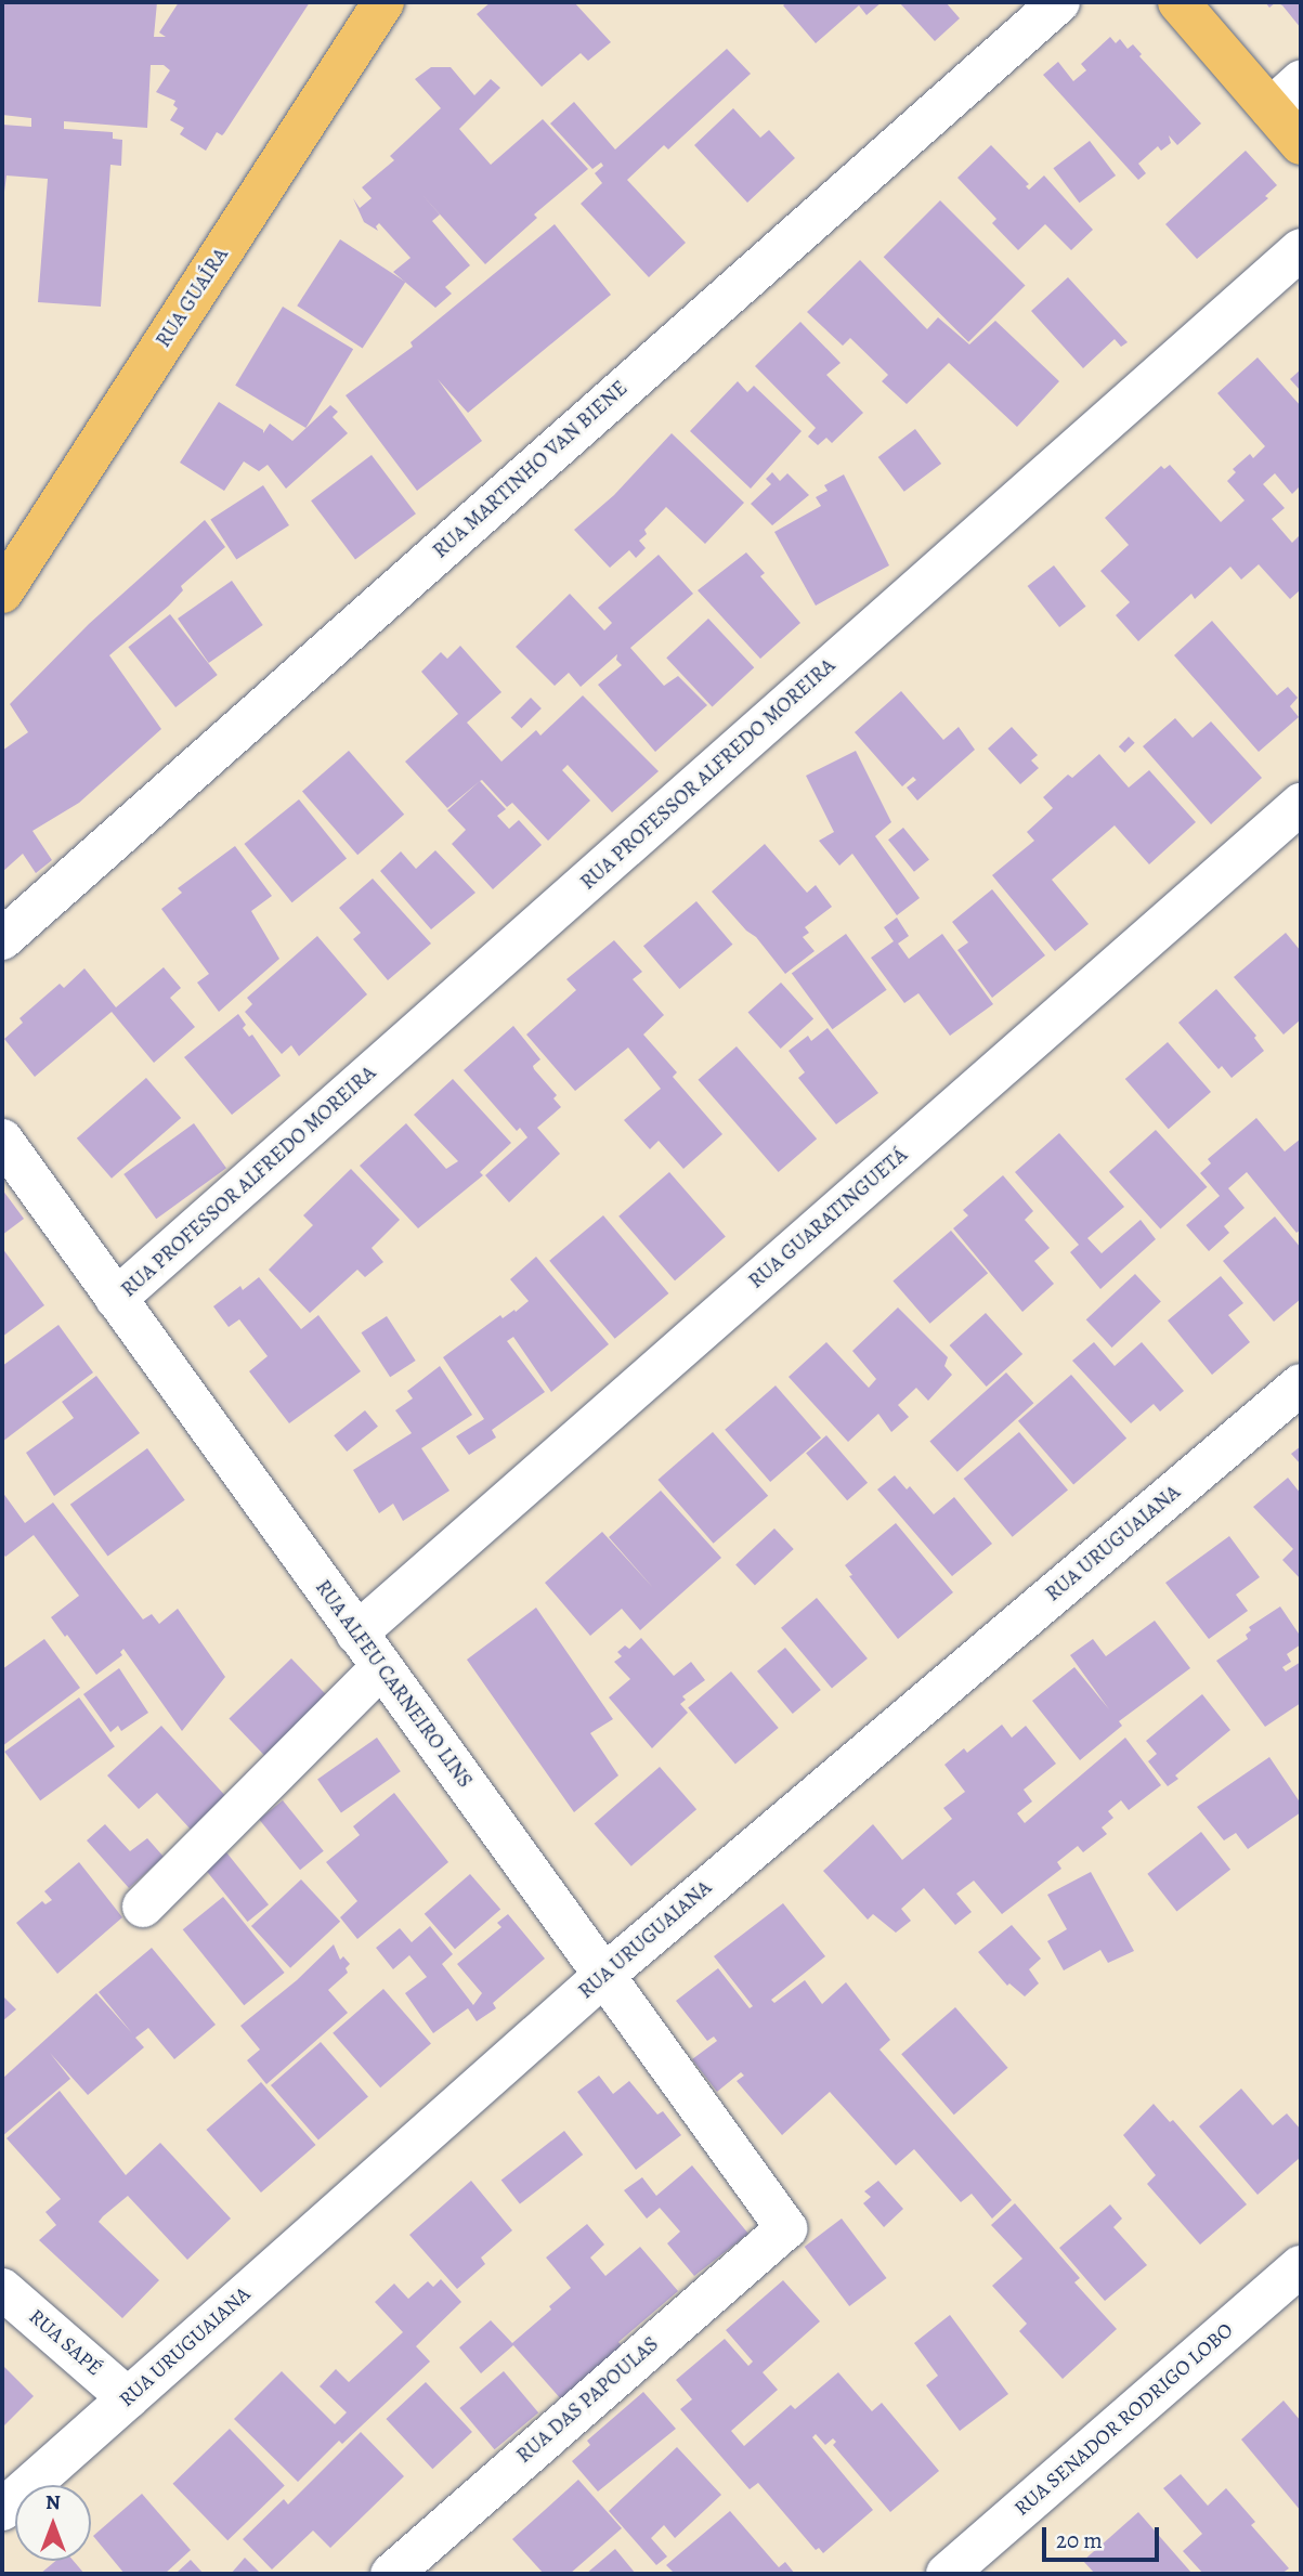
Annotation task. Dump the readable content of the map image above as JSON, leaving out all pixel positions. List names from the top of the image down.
{
  "streets": {
    "main road": ["RUA GUAÍRA"],
    "street": [
      "RUA MARTINHO VAN BIENE",
      "RUA PROFESSOR ALFREDO MOREIRA",
      "RUA GUARATINGUETÁ",
      "RUA URUGUAIANA",
      "RUA ALFEU CARNEIRO LINS",
      "RUA SAPÉ",
      "RUA DAS PAPOULAS",
      "RUA SENADOR RODRIGO LOBO"
    ]
  },
  "crossings": [
    ["RUA PROFESSOR ALFREDO MOREIRA", "RUA ALFEU CARNEIRO LINS"],
    ["RUA GUARATINGUETÁ", "RUA ALFEU CARNEIRO LINS"],
    ["RUA URUGUAIANA", "RUA ALFEU CARNEIRO LINS"],
    ["RUA URUGUAIANA", "RUA SAPÉ"],
    ["RUA ALFEU CARNEIRO LINS", "RUA DAS PAPOULAS"]
  ],
  "scale_bar": "20 m",
  "north": "top"
}
